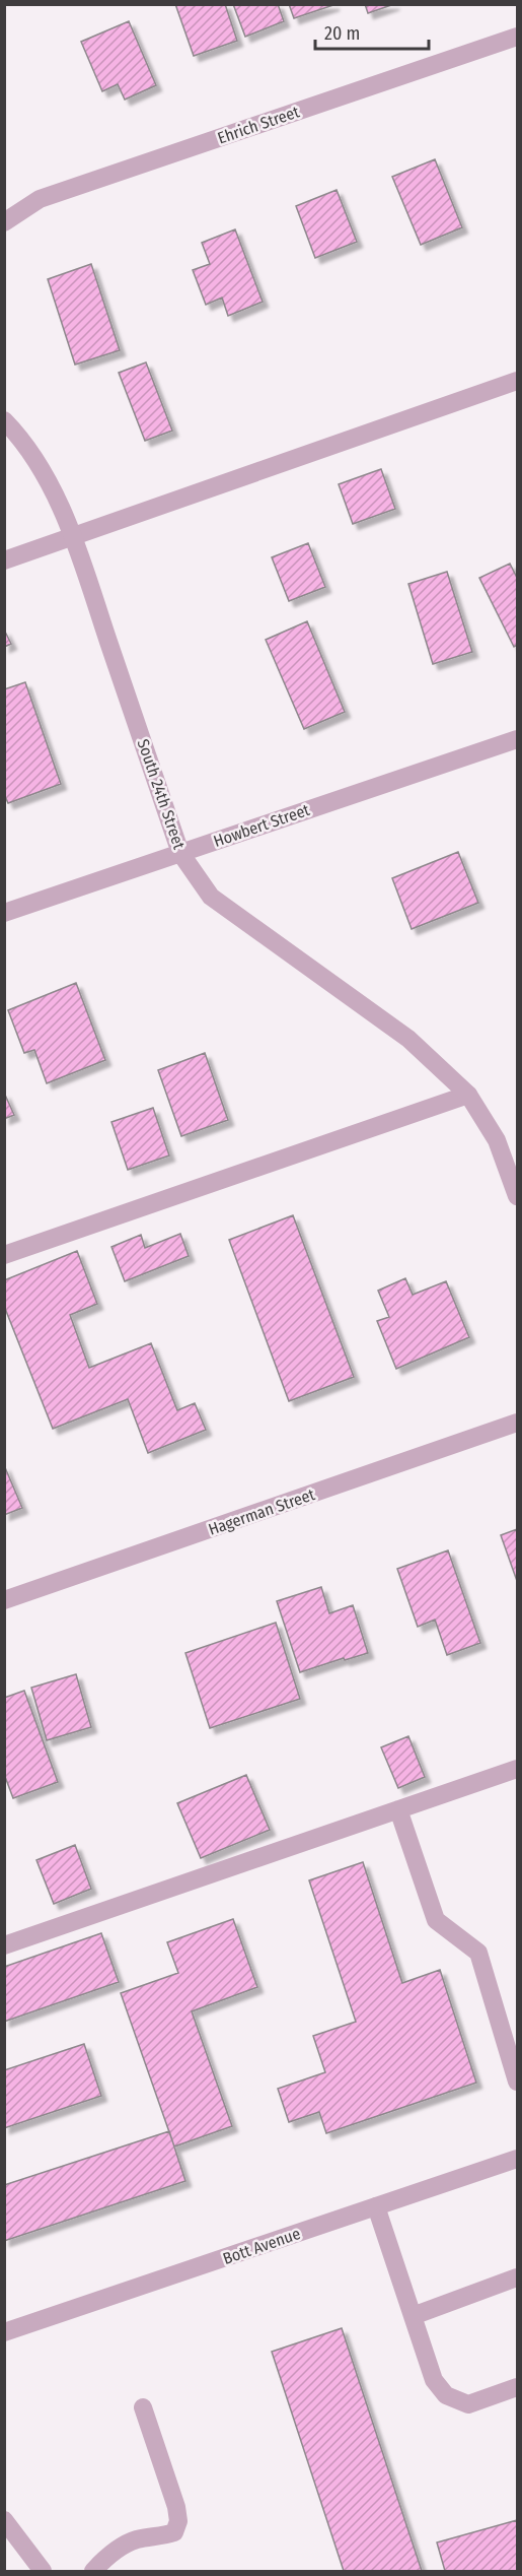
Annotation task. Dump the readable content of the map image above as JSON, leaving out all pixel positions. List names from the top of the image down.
{
  "streets": {
    "street": [
      "Ehrich Street",
      "South 24th Street",
      "Howbert Street",
      "Hagerman Street",
      "Bott Avenue"
    ]
  },
  "crossings": [
    ["South 24th Street", "Howbert Street"]
  ],
  "scale_bar": "20 m"
}
